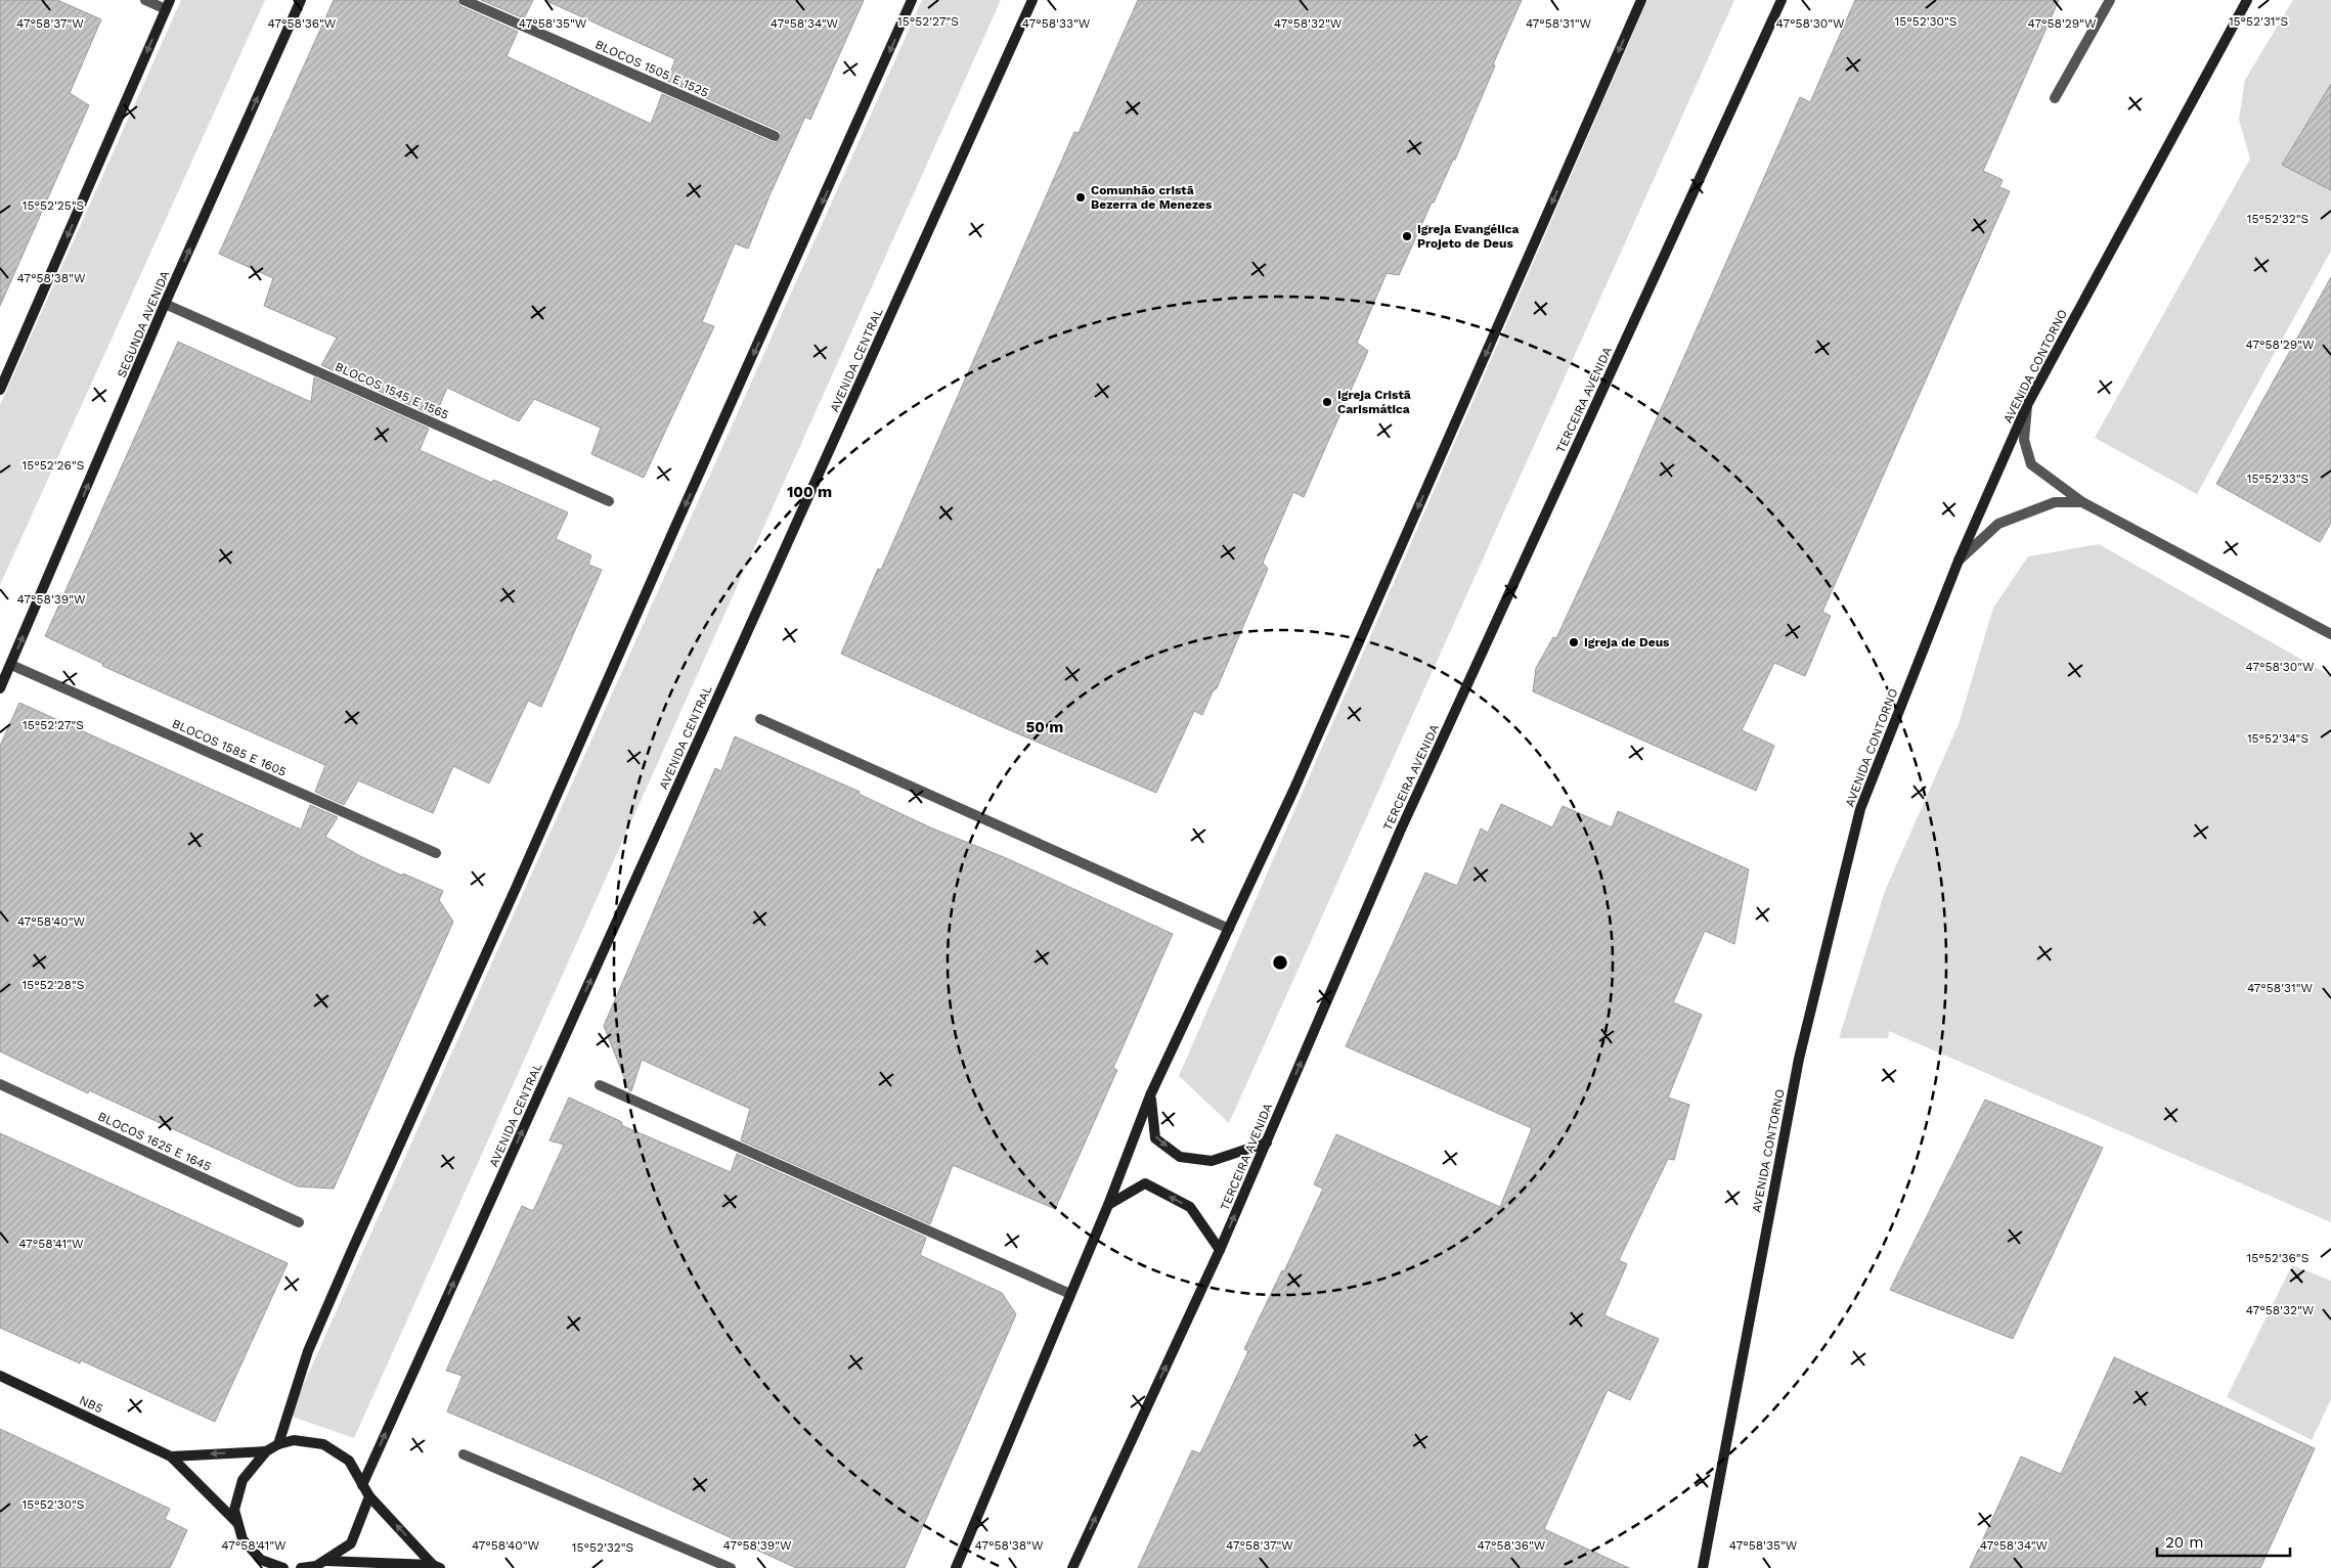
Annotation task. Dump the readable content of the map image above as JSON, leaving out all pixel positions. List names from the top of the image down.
{
  "streets": {
    "street": [
      "BLOCOS 1505 E 1525",
      "SEGUNDA AVENIDA",
      "AVENIDA CENTRAL",
      "AVENIDA CONTORNO",
      "BLOCOS 1545 E 1565",
      "TERCEIRA AVENIDA",
      "BLOCOS 1585 E 1605",
      "BLOCOS 1625 E 1645",
      "NB5"
    ]
  },
  "crossings": [
    ["SEGUNDA AVENIDA", "BLOCOS 1545 E 1565"],
    ["SEGUNDA AVENIDA", "BLOCOS 1585 E 1605"]
  ],
  "one_way": ["SEGUNDA AVENIDA", "AVENIDA CENTRAL", "TERCEIRA AVENIDA"],
  "places": [
    "Comunhão cristã Bezerra de Menezes",
    "Igreja Evangélica Projeto de Deus",
    "Igreja Cristã Carismática",
    "Igreja de Deus"
  ],
  "scale_bar": "20 m",
  "coordinates": [
    "15°52'27\"S",
    "15°52'30\"S",
    "15°52'31\"S",
    "47°58'37\"W",
    "47°58'36\"W",
    "47°58'35\"W",
    "47°58'34\"W",
    "47°58'33\"W",
    "47°58'32\"W",
    "47°58'31\"W",
    "47°58'30\"W",
    "47°58'29\"W",
    "15°52'25\"S",
    "15°52'32\"S",
    "47°58'38\"W",
    "15°52'26\"S",
    "15°52'33\"S",
    "47°58'39\"W",
    "15°52'34\"S",
    "47°58'40\"W",
    "15°52'28\"S",
    "47°58'41\"W",
    "15°52'36\"S"
  ],
  "rings": ["100 m", "50 m"]
}
